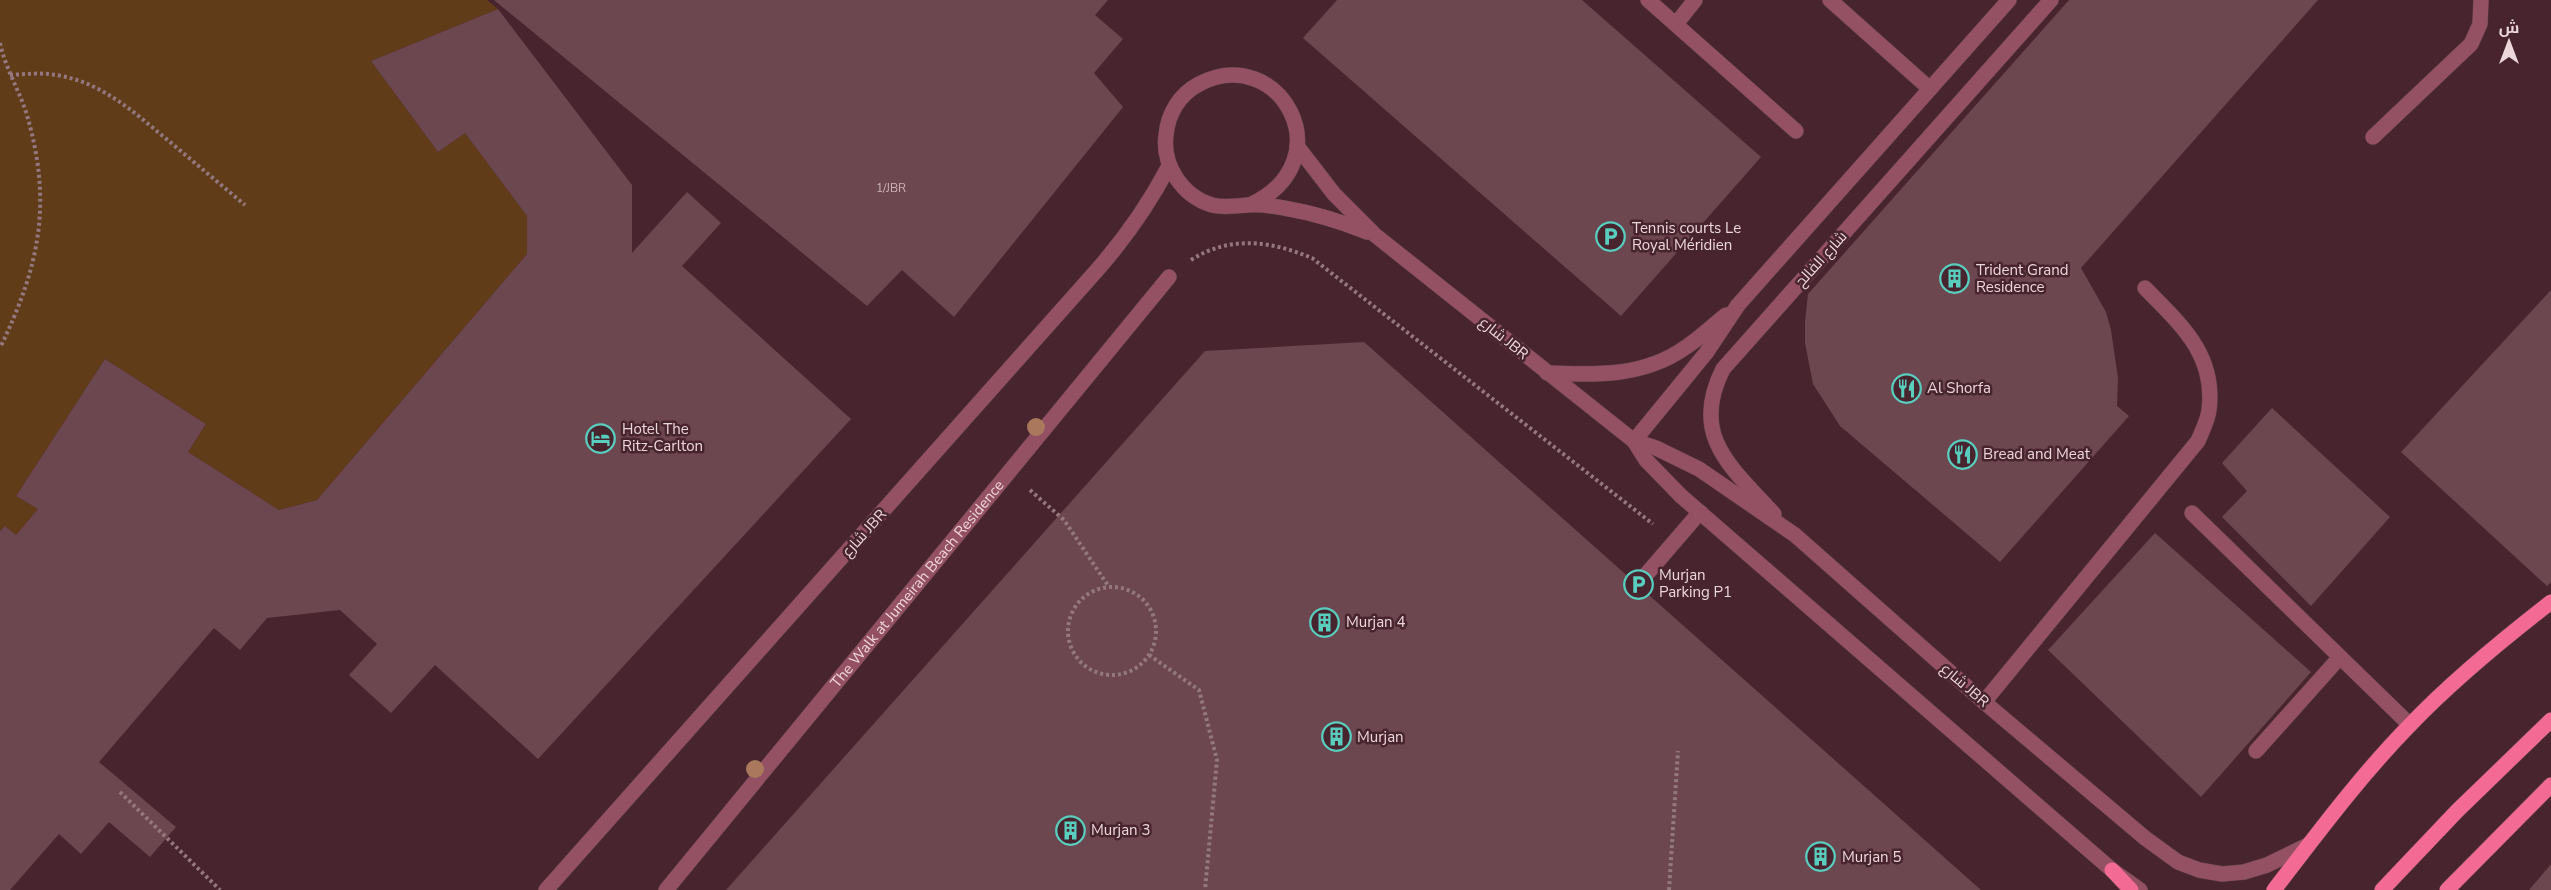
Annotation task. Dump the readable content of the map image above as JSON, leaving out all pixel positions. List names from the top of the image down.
{
  "streets": {
    "street": ["شارع الفالح", "شارع JBR", "The Walk at Jumeirah Beach Residence"]
  },
  "crossings": [
    ["شارع الفالح", "شارع JBR"]
  ],
  "places": {
    "parking": ["Tennis courts Le Royal Méridien", "Murjan Parking P1"],
    "building": [
      "Trident Grand Residence",
      "Murjan 4",
      "Murjan",
      "Murjan 3",
      "Murjan 5"
    ],
    "restaurant": ["Al Shorfa", "Bread and Meat"],
    "hotel": ["Hotel The Ritz-Carlton"]
  },
  "house_numbers": ["1/JBR"],
  "north": "top"
}
